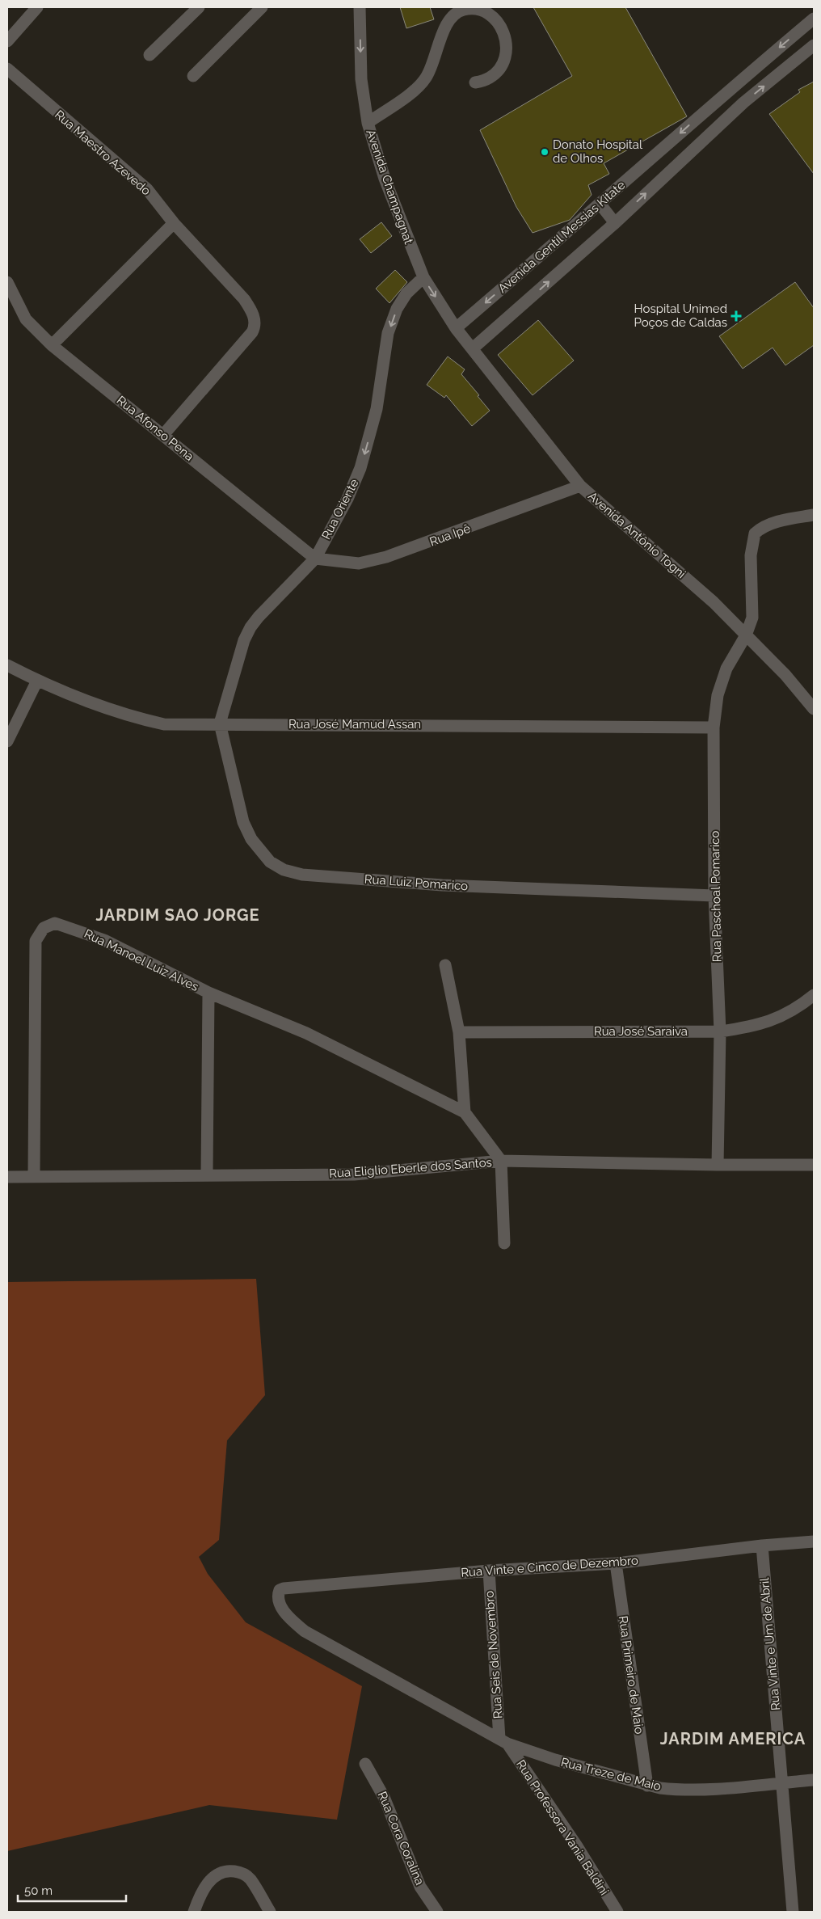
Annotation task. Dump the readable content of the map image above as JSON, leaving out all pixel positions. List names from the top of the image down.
{
  "streets": {
    "street": [
      "Rua Maestro Azevedo",
      "Avenida Champagnat",
      "Avenida Gentil Messias Kitate",
      "Rua Afonso Pena",
      "Rua Oriente",
      "Rua Ipê",
      "Avenida Antônio Togni",
      "Rua José Mamud Assan",
      "Rua Luiz Pomarico",
      "Rua Paschoal Pomarico",
      "Rua Manoel Luiz Alves",
      "Rua José Saraiva",
      "Rua Eliglio Eberle dos Santos",
      "Rua Vinte e Cinco de Dezembro",
      "Rua Vinte e Um de Abril",
      "Rua Seis de Novembro",
      "Rua Primeiro de Maio",
      "Rua Treze de Maio",
      "Rua Professora Vania Baldini",
      "Rua Cora Coralina"
    ]
  },
  "crossings": [
    ["Rua Maestro Azevedo", "Rua Afonso Pena"],
    ["Avenida Champagnat", "Avenida Gentil Messias Kitate"],
    ["Avenida Champagnat", "Rua Oriente"],
    ["Avenida Champagnat", "Avenida Antônio Togni"],
    ["Avenida Gentil Messias Kitate", "Avenida Antônio Togni"],
    ["Rua Afonso Pena", "Rua Oriente"],
    ["Rua Afonso Pena", "Rua Ipê"],
    ["Rua Oriente", "Rua Ipê"],
    ["Rua Oriente", "Rua José Mamud Assan"],
    ["Rua Oriente", "Rua Luiz Pomarico"],
    ["Rua Ipê", "Avenida Antônio Togni"],
    ["Avenida Antônio Togni", "Rua Paschoal Pomarico"],
    ["Rua José Mamud Assan", "Rua Luiz Pomarico"],
    ["Rua José Mamud Assan", "Rua Paschoal Pomarico"],
    ["Rua Luiz Pomarico", "Rua Paschoal Pomarico"],
    ["Rua Paschoal Pomarico", "Rua José Saraiva"],
    ["Rua Paschoal Pomarico", "Rua Eliglio Eberle dos Santos"],
    ["Rua Manoel Luiz Alves", "Rua Eliglio Eberle dos Santos"],
    ["Rua Vinte e Cinco de Dezembro", "Rua Vinte e Um de Abril"],
    ["Rua Vinte e Cinco de Dezembro", "Rua Seis de Novembro"],
    ["Rua Vinte e Cinco de Dezembro", "Rua Primeiro de Maio"],
    ["Rua Vinte e Cinco de Dezembro", "Rua Treze de Maio"],
    ["Rua Vinte e Um de Abril", "Rua Treze de Maio"],
    ["Rua Seis de Novembro", "Rua Treze de Maio"],
    ["Rua Seis de Novembro", "Rua Professora Vania Baldini"],
    ["Rua Primeiro de Maio", "Rua Treze de Maio"],
    ["Rua Treze de Maio", "Rua Professora Vania Baldini"]
  ],
  "one_way": ["Avenida Champagnat", "Rua Oriente"],
  "districts": ["JARDIM SAO JORGE", "JARDIM AMERICA"],
  "places": {
    "other": ["Donato Hospital de Olhos"],
    "health": ["Hospital Unimed Poços de Caldas"]
  },
  "scale_bar": "50 m"
}
